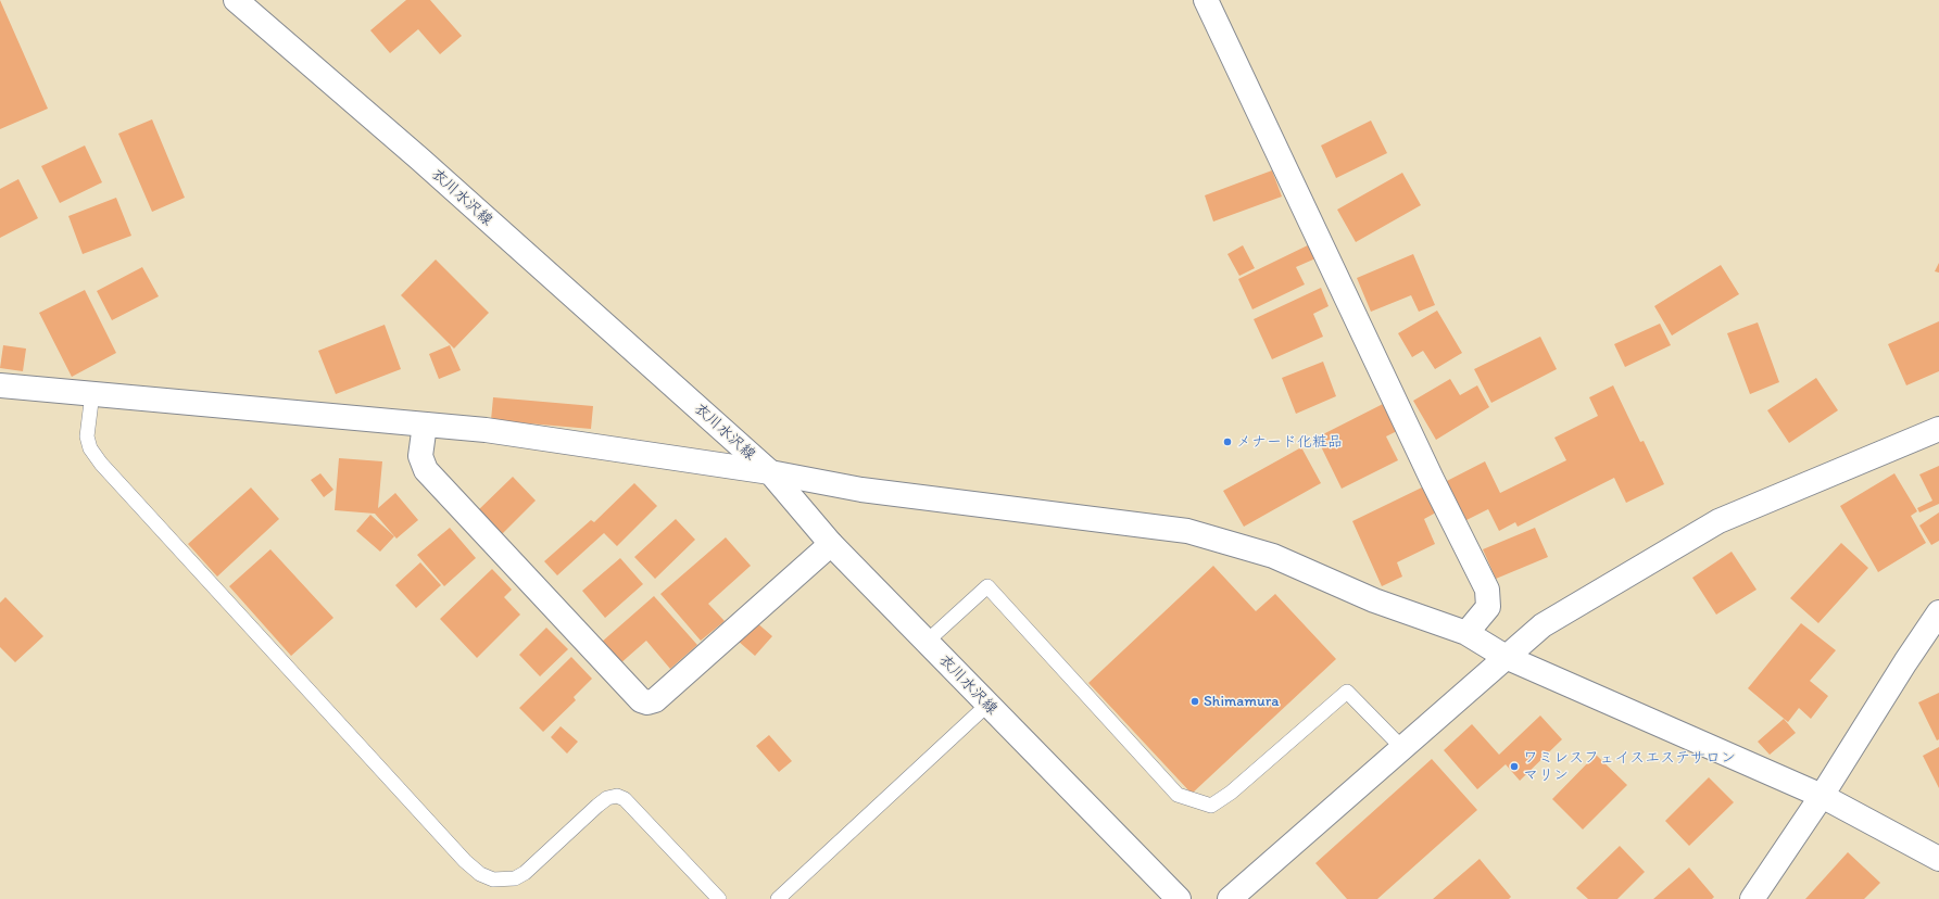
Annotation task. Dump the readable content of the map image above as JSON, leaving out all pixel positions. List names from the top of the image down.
{
  "streets": {
    "street": ["衣川水沢線"]
  },
  "places": ["メナード化粧品", "Shimamura", "ワミレスフェイスエステサロン マリン"]
}
